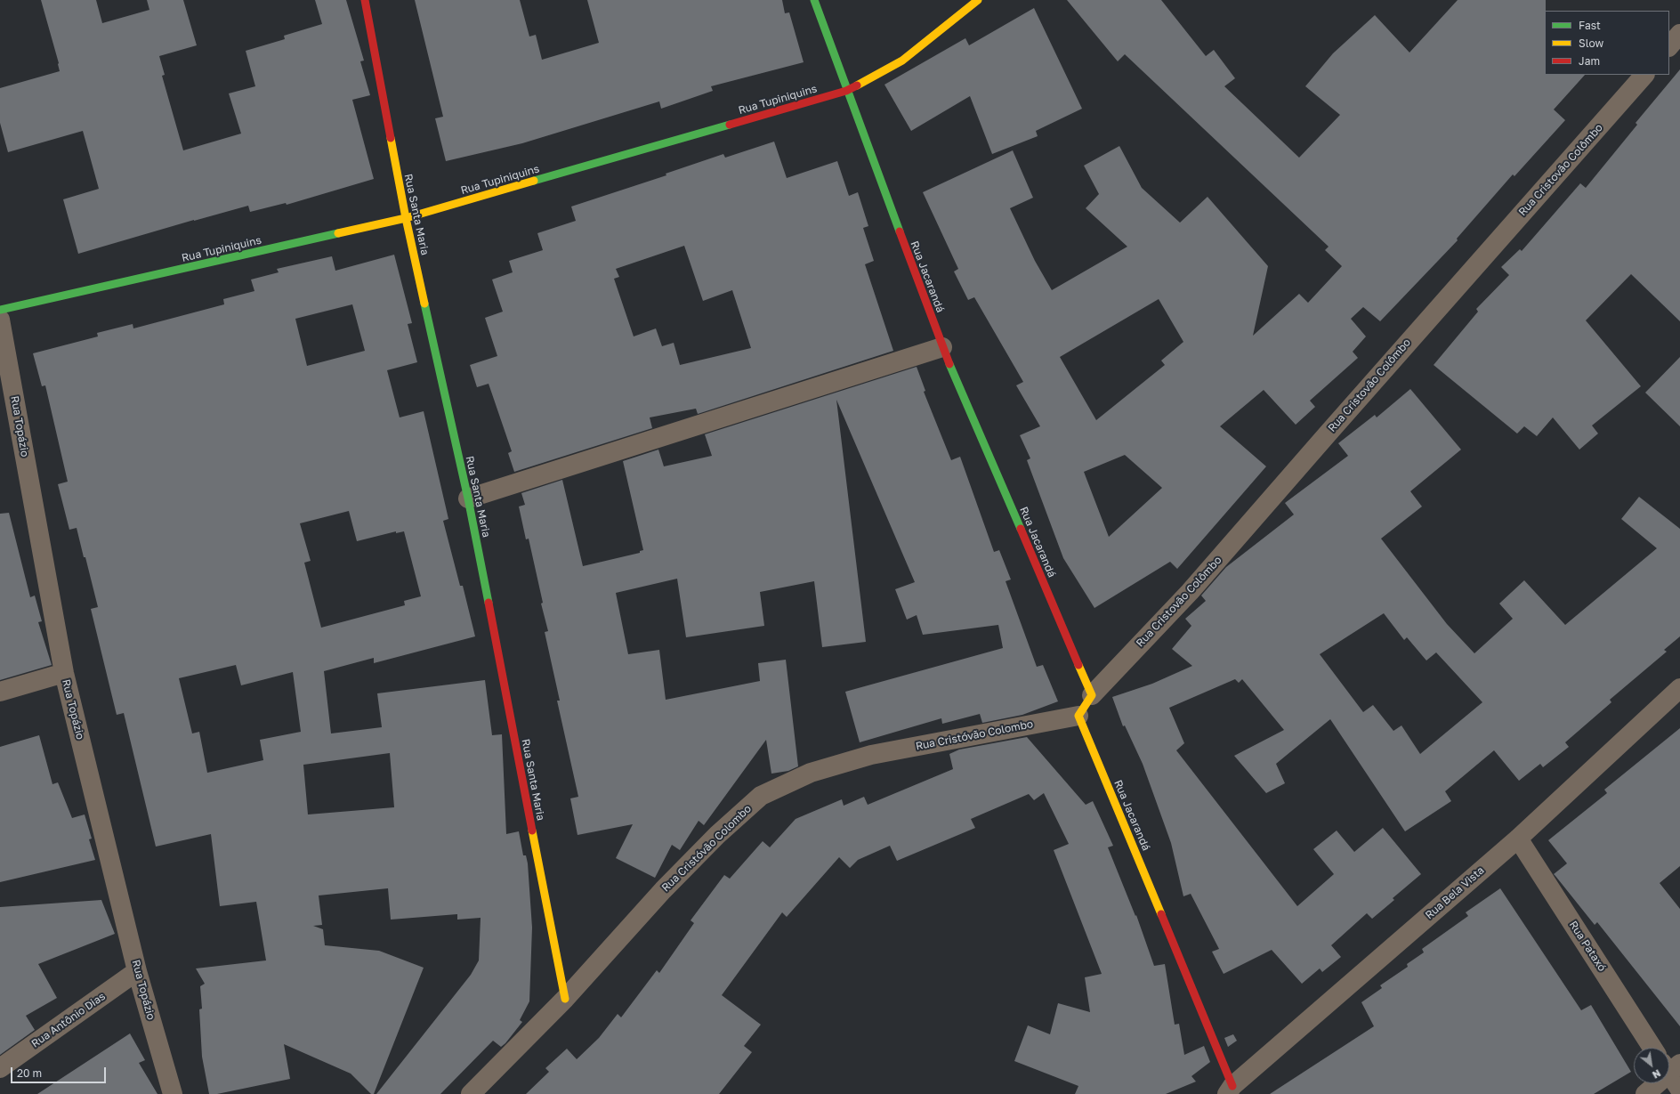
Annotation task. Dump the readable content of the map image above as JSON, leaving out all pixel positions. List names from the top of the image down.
{
  "streets": {
    "street": [
      "Rua Tupiniquins",
      "Rua Cristovão Colômbo",
      "Rua Santa Maria",
      "Rua Jacarandá",
      "Rua Topázio",
      "Rua Cristóvão Colombo",
      "Rua Bela Vista",
      "Rua Pataxó",
      "Rua Antônio Dias"
    ]
  },
  "crossings": [
    ["Rua Tupiniquins", "Rua Santa Maria"],
    ["Rua Tupiniquins", "Rua Jacarandá"],
    ["Rua Cristovão Colômbo", "Rua Jacarandá"],
    ["Rua Santa Maria", "Rua Cristóvão Colombo"],
    ["Rua Jacarandá", "Rua Cristóvão Colombo"],
    ["Rua Jacarandá", "Rua Bela Vista"],
    ["Rua Topázio", "Rua Antônio Dias"],
    ["Rua Bela Vista", "Rua Pataxó"]
  ],
  "legend": ["Fast", "Slow", "Jam"],
  "scale_bar": "20 m",
  "north": "bottom right"
}
